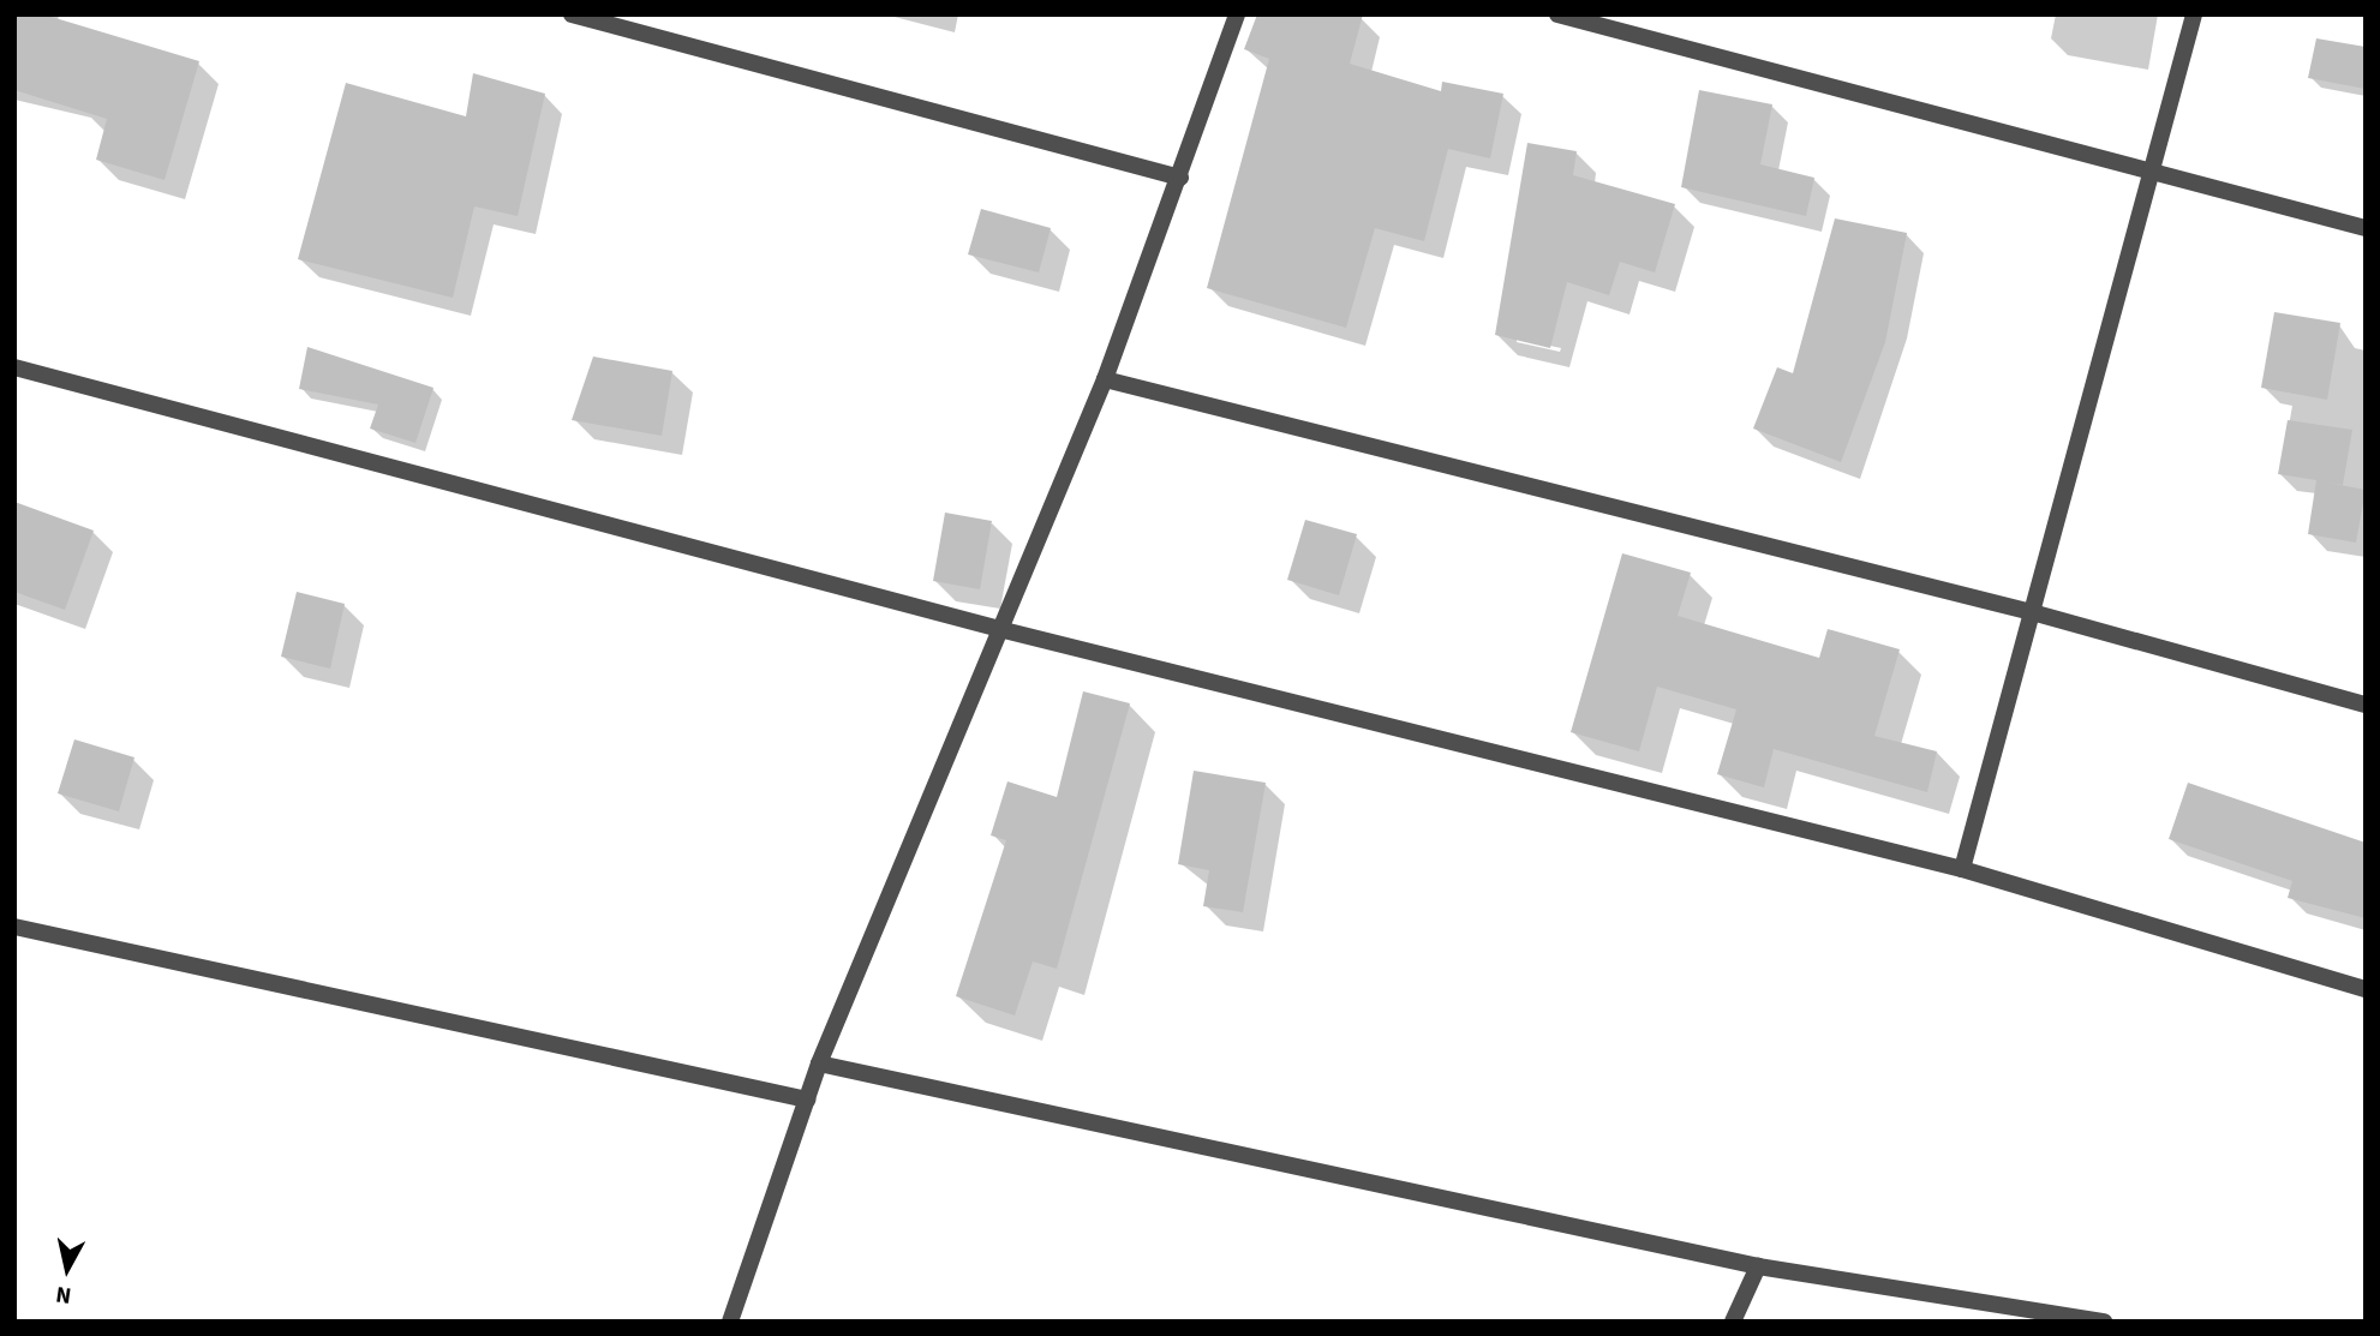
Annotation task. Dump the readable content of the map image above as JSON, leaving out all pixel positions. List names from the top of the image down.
{
  "north": "bottom"
}
